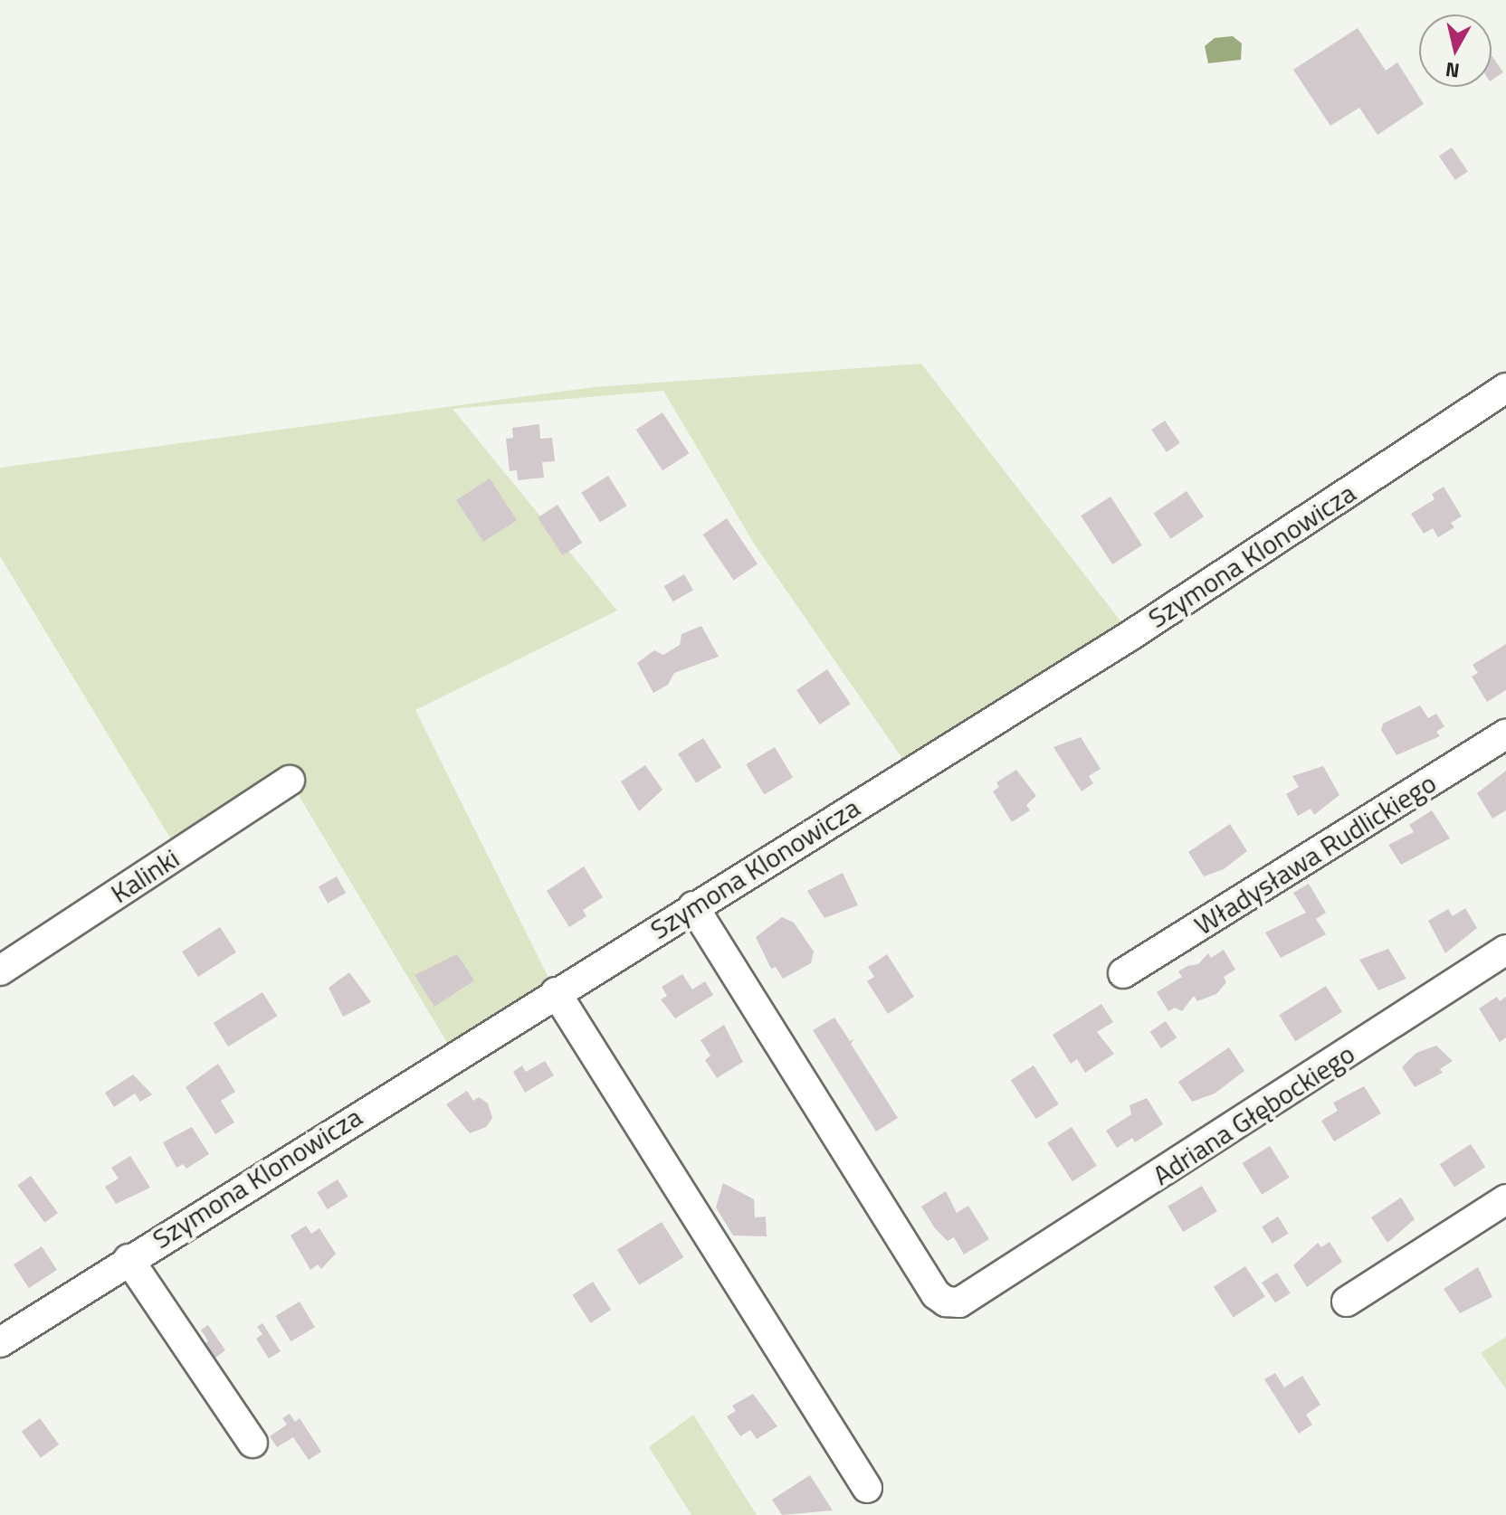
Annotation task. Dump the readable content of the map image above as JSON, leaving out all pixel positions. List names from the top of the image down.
{
  "streets": {
    "street": [
      "Szymona Klonowicza",
      "Władysława Rudlickiego",
      "Kalinki",
      "Adriana Głębockiego"
    ]
  },
  "crossings": [
    ["Szymona Klonowicza", "Adriana Głębockiego"]
  ],
  "north": "bottom"
}
